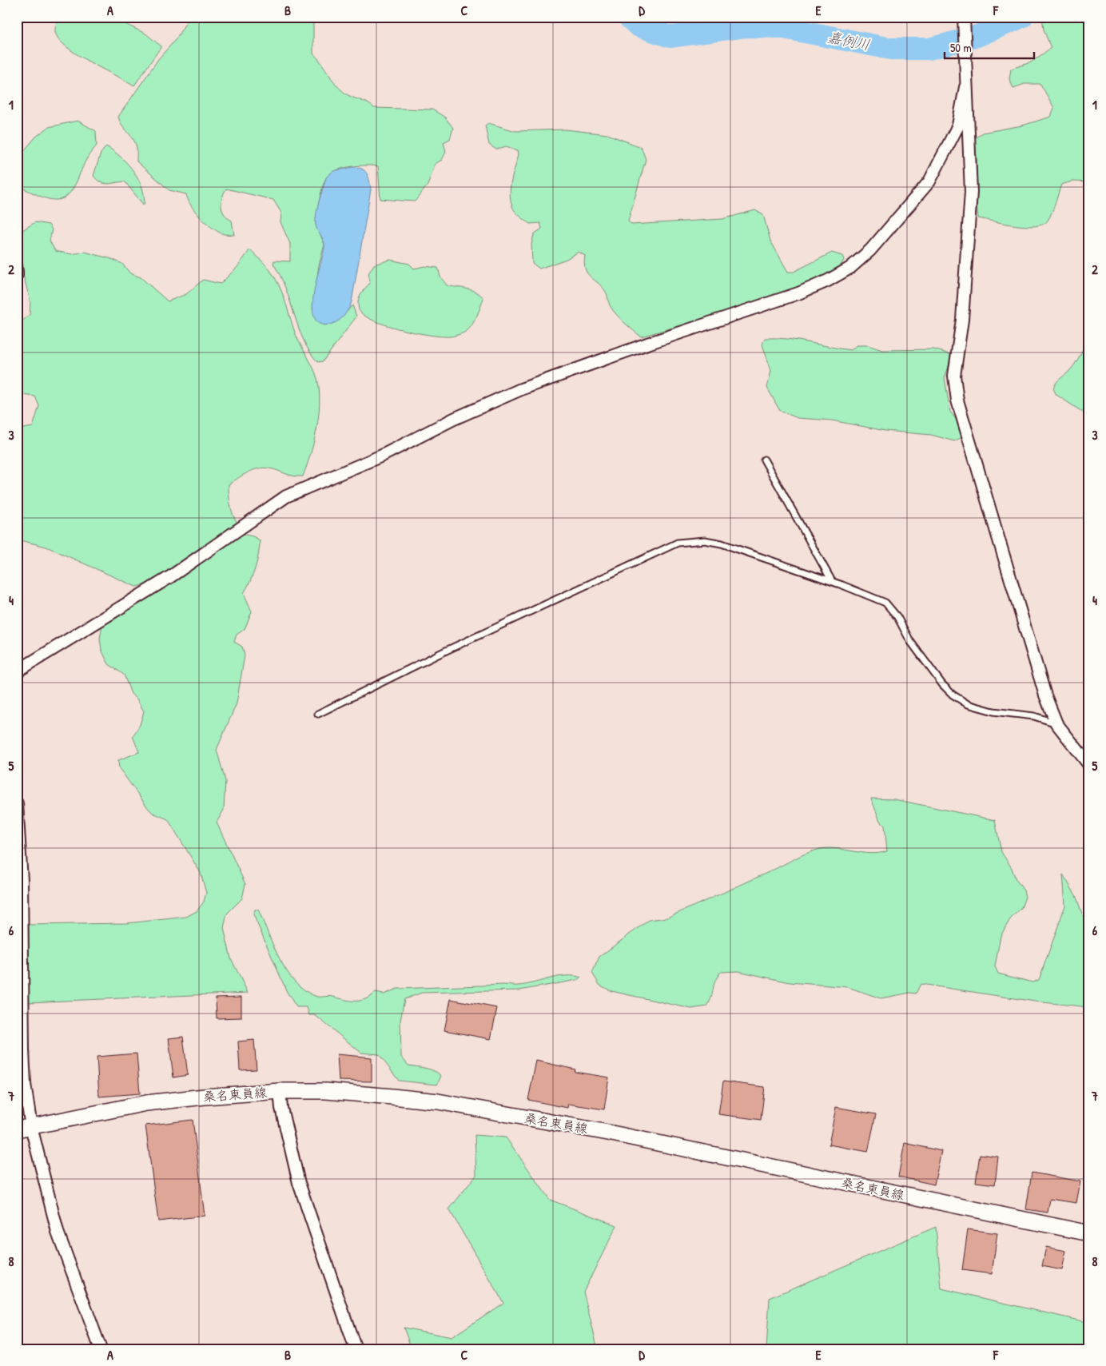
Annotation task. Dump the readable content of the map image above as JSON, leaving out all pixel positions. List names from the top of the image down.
{
  "streets": {
    "main road": ["桑名東員線"]
  },
  "water": ["嘉例川"],
  "scale_bar": "50 m",
  "grid": {
    "columns": [
      "A",
      "B",
      "C",
      "D",
      "E",
      "F"
    ],
    "rows": [
      "1",
      "2",
      "3",
      "4",
      "5",
      "6",
      "7",
      "8"
    ]
  }
}
